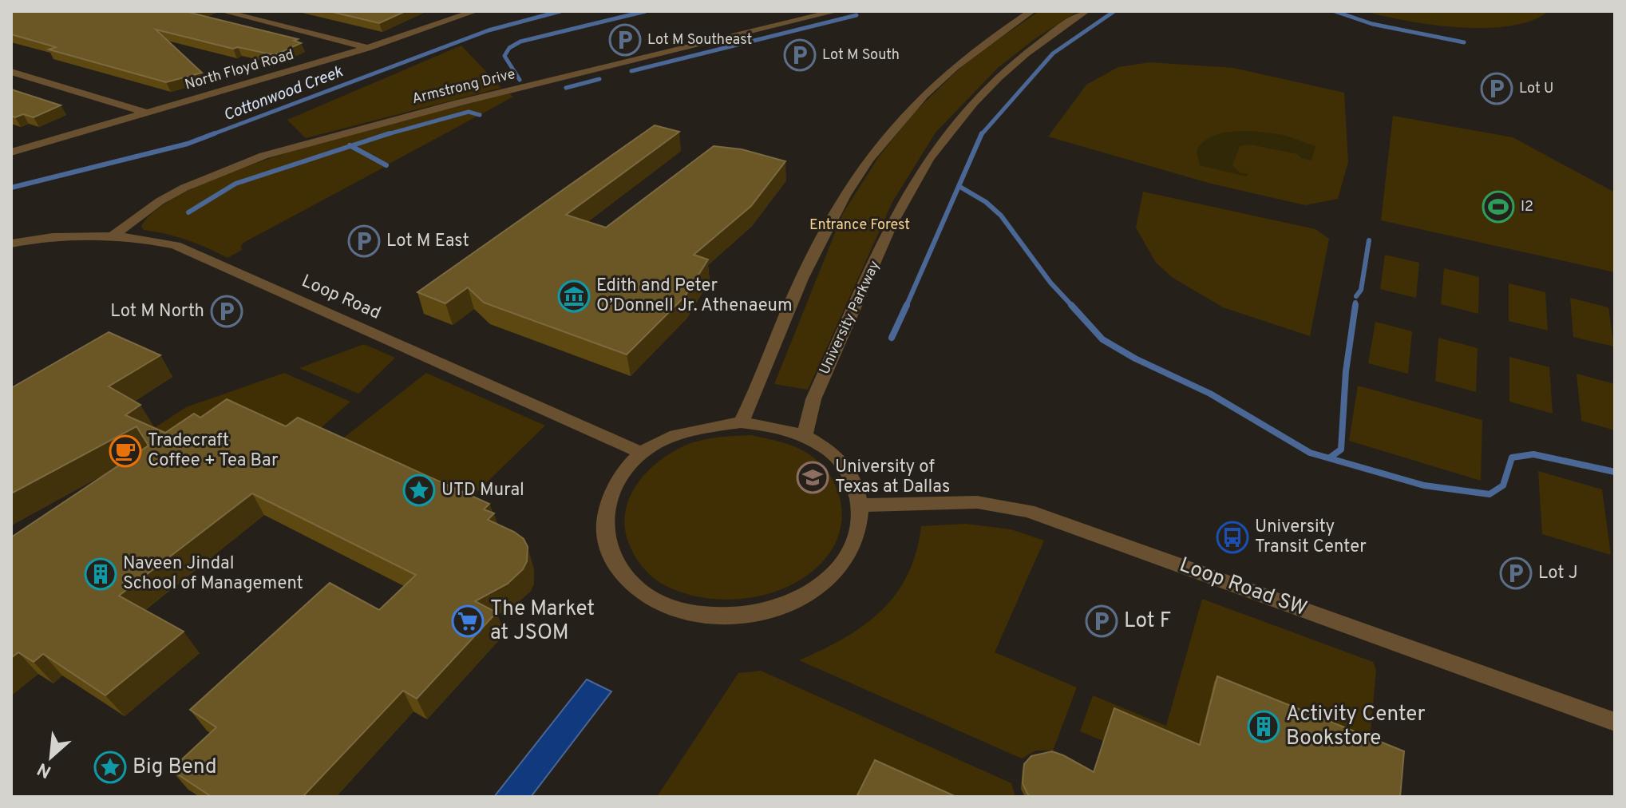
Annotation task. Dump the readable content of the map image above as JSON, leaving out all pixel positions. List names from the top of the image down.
{
  "streets": {
    "street": [
      "North Floyd Road",
      "Armstrong Drive",
      "Loop Road",
      "University Parkway",
      "Loop Road SW"
    ]
  },
  "crossings": [
    ["Armstrong Drive", "Loop Road"],
    ["Loop Road", "University Parkway"],
    ["Loop Road", "Loop Road SW"],
    ["University Parkway", "Loop Road SW"]
  ],
  "water": ["Cottonwood Creek"],
  "parks": ["Entrance Forest"],
  "places": {
    "parking": [
      "Lot M Southeast",
      "Lot M South",
      "Lot U",
      "Lot M East",
      "Lot M North",
      "Lot J",
      "Lot F"
    ],
    "sports": ["I2"],
    "museum": ["Edith and Peter O’Donnell Jr. Athenaeum"],
    "cafe": ["Tradecraft Coffee + Tea Bar"],
    "school or university": ["University of Texas at Dallas"],
    "place": ["UTD Mural", "Big Bend"],
    "bus stop": ["University Transit Center"],
    "building": ["Naveen Jindal School of Management", "Activity Center Bookstore"],
    "supermarket": ["The Market at JSOM"]
  },
  "north": "bottom left"
}
